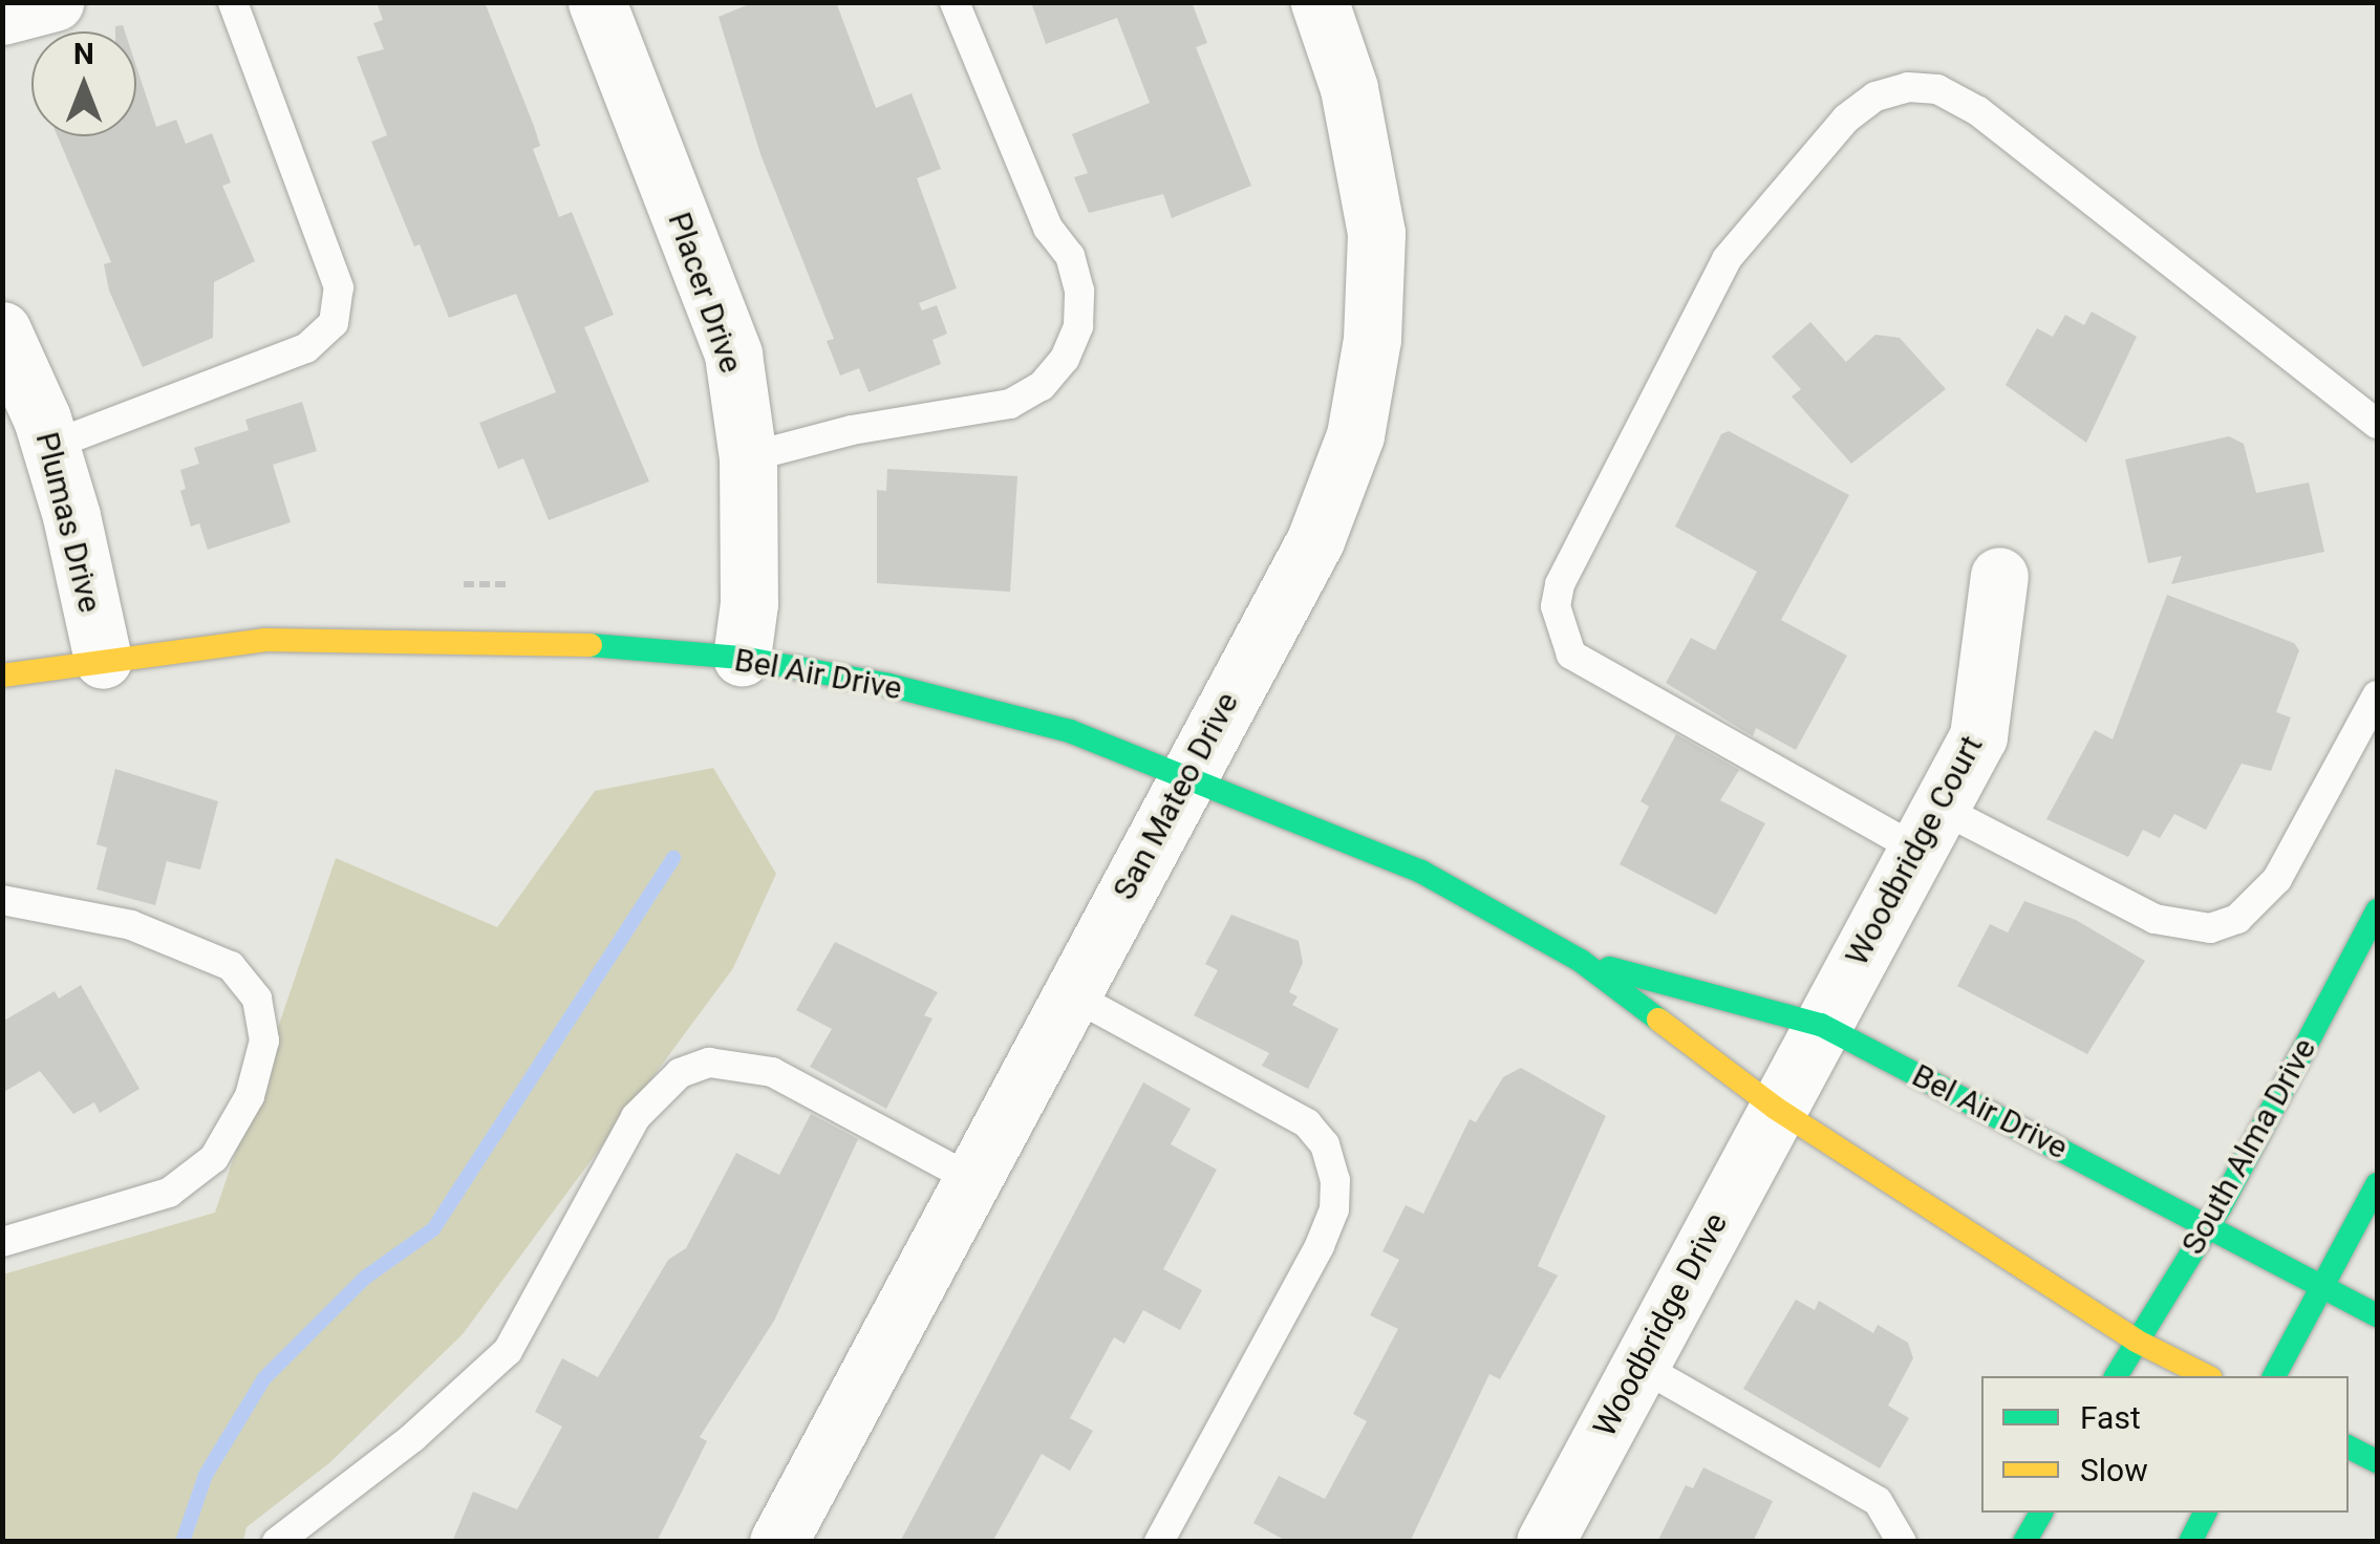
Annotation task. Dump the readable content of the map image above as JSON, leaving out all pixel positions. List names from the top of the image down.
{
  "streets": {
    "street": [
      "Placer Drive",
      "Plumas Drive",
      "Bel Air Drive",
      "San Mateo Drive",
      "Woodbridge Court",
      "South Alma Drive",
      "Woodbridge Drive"
    ]
  },
  "crossings": [
    ["Placer Drive", "Bel Air Drive"],
    ["Plumas Drive", "Bel Air Drive"],
    ["Bel Air Drive", "San Mateo Drive"],
    ["Bel Air Drive", "Woodbridge Court"],
    ["Bel Air Drive", "South Alma Drive"],
    ["Bel Air Drive", "Woodbridge Drive"],
    ["Woodbridge Court", "Woodbridge Drive"]
  ],
  "legend": ["Fast", "Slow"],
  "north": "top"
}
